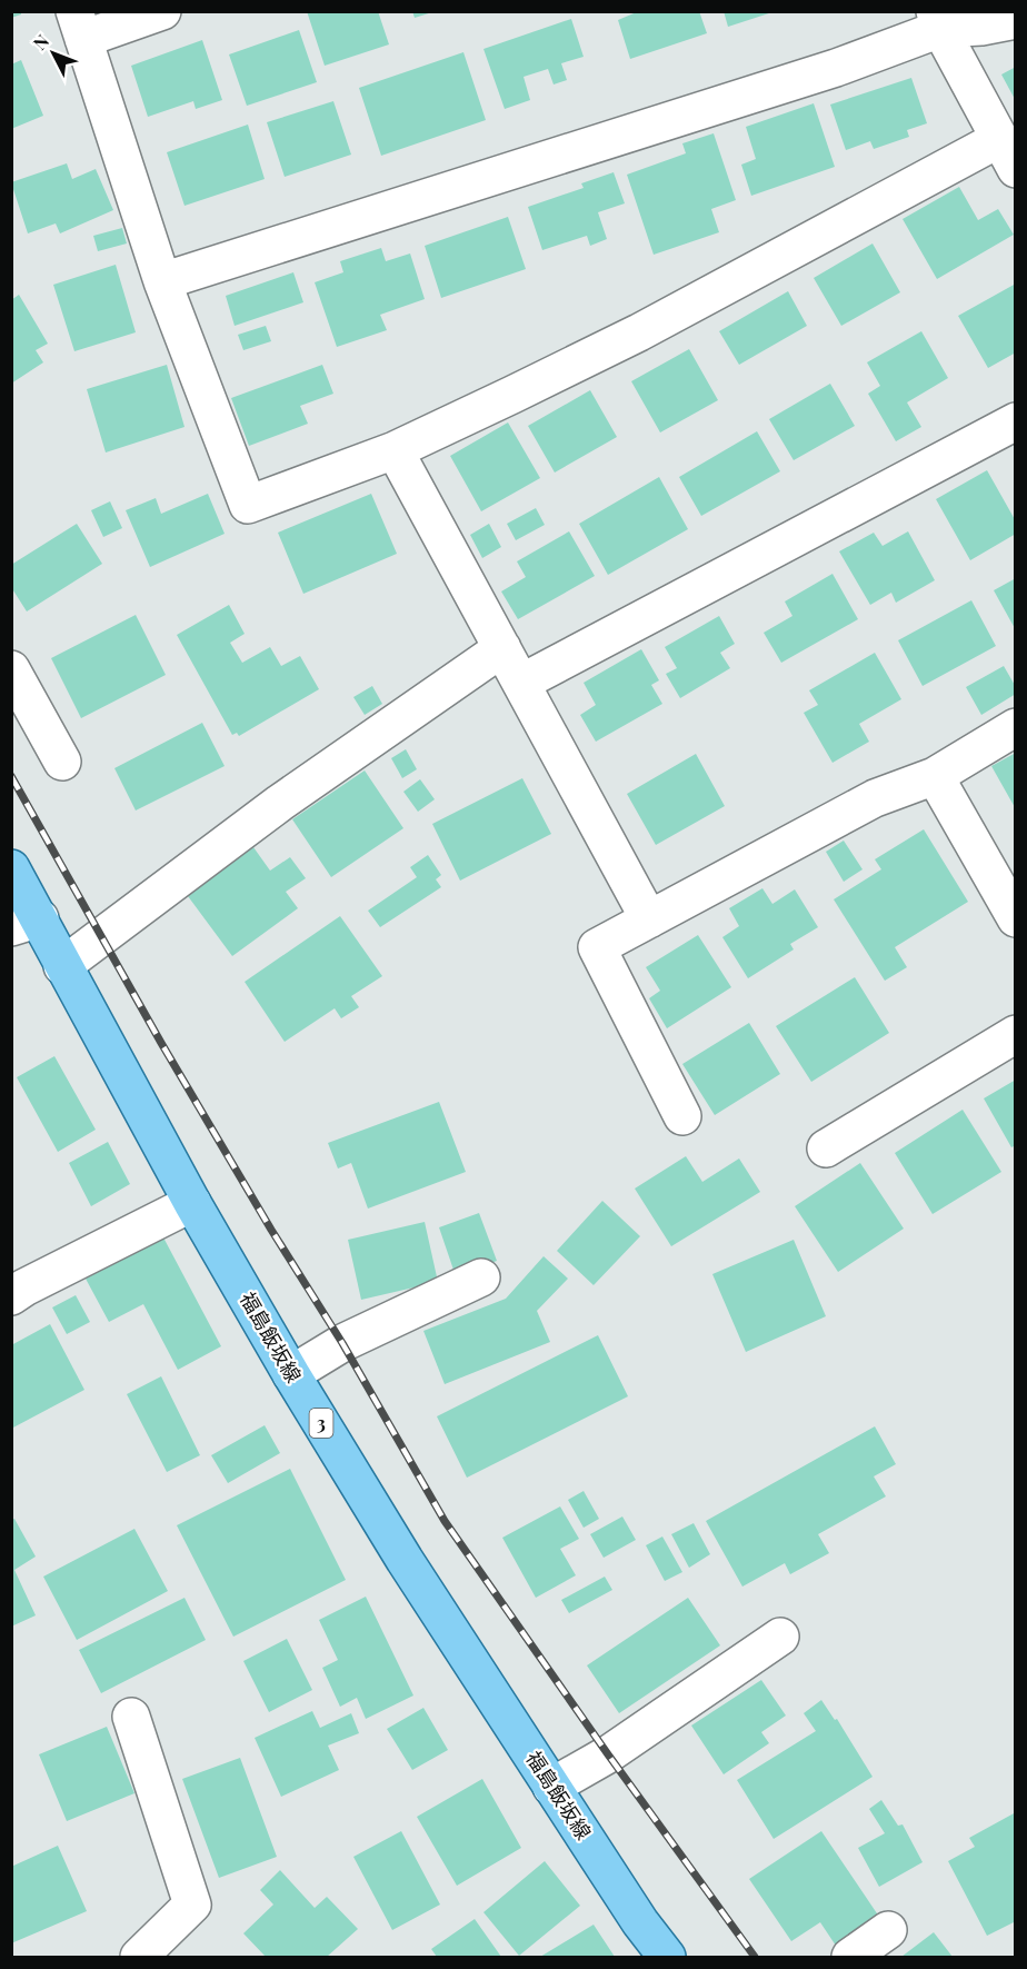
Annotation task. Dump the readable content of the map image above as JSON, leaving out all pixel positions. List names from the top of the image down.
{
  "streets": {
    "main road": ["福島飯坂線", "3"]
  },
  "north": "top left"
}
